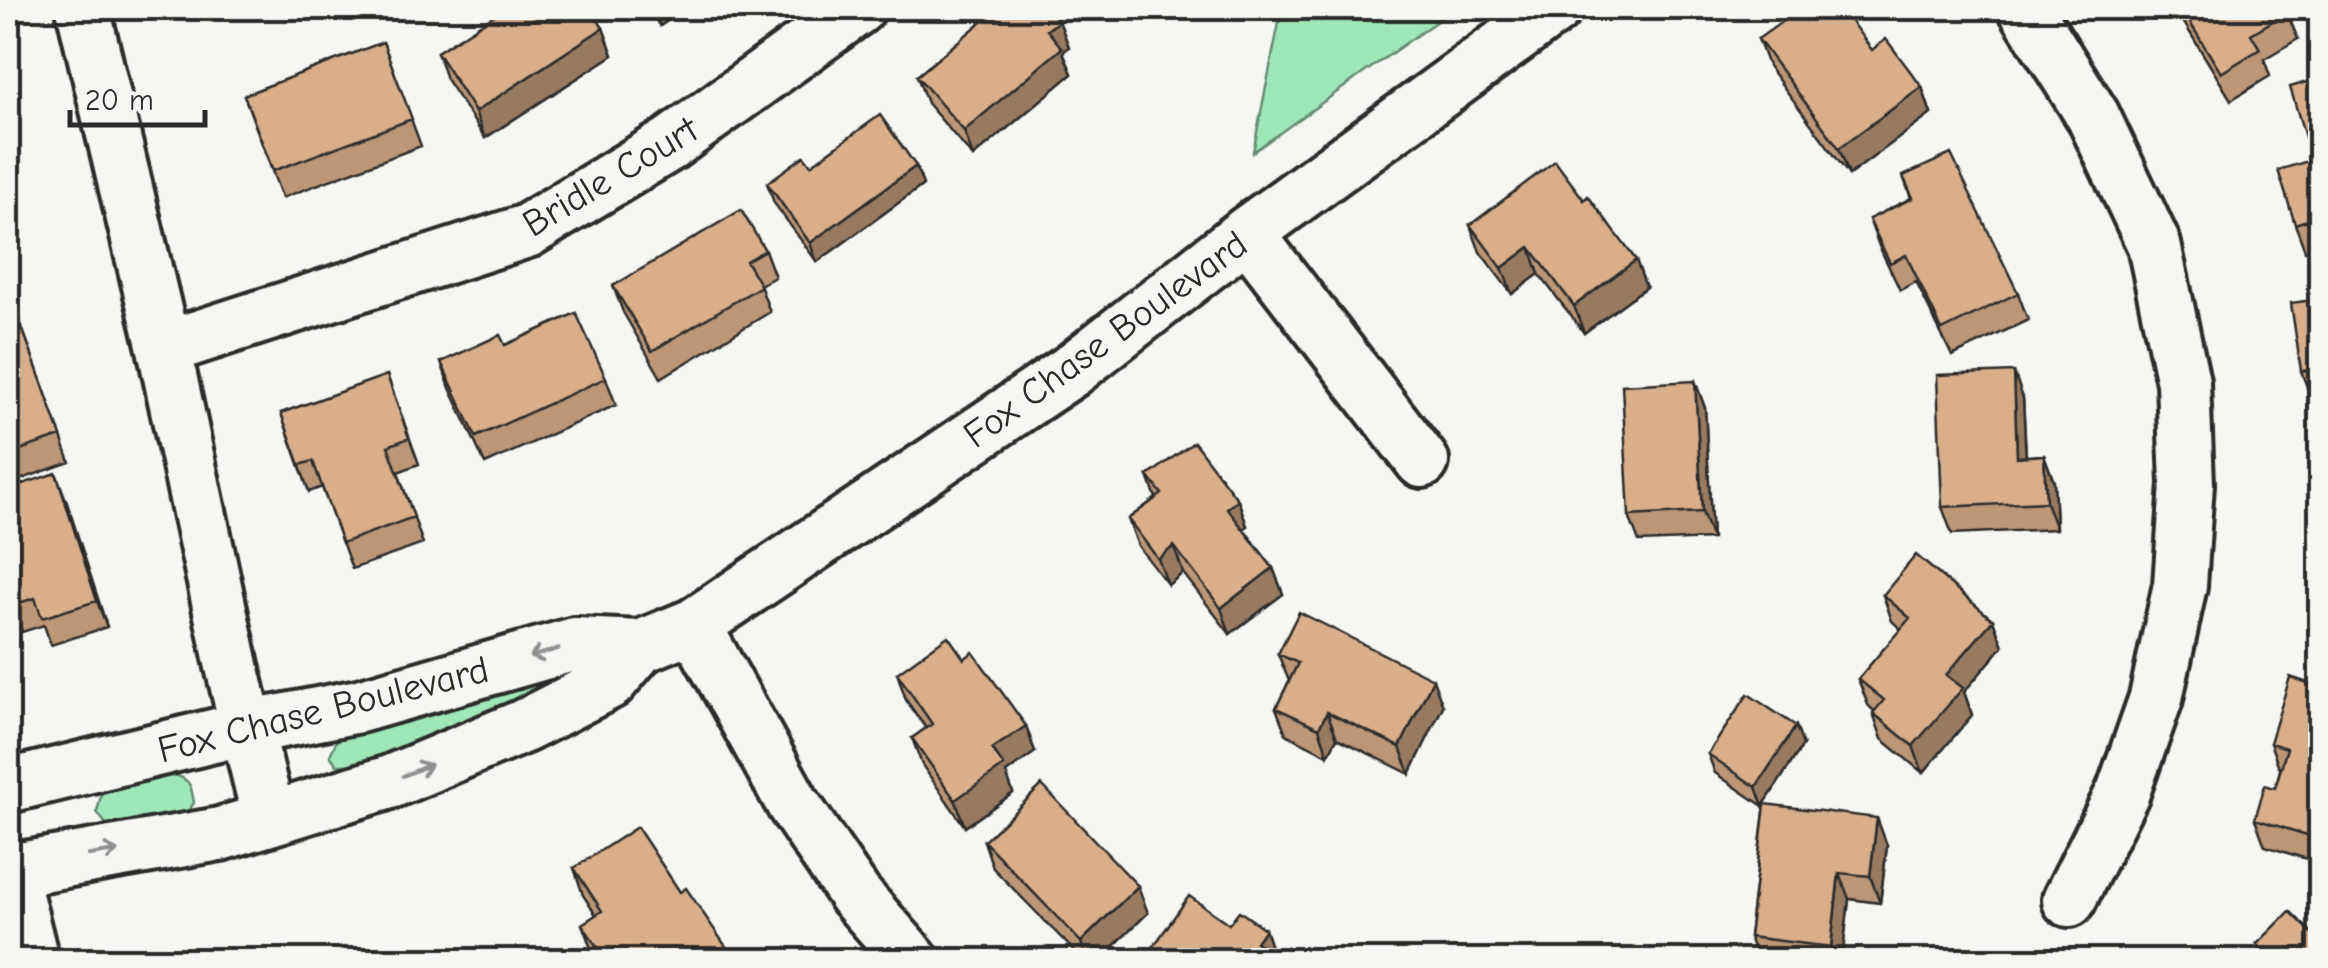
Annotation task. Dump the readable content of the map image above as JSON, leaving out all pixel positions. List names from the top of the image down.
{
  "streets": {
    "street": ["Bridle Court", "Fox Chase Boulevard"]
  },
  "scale_bar": "20 m"
}
